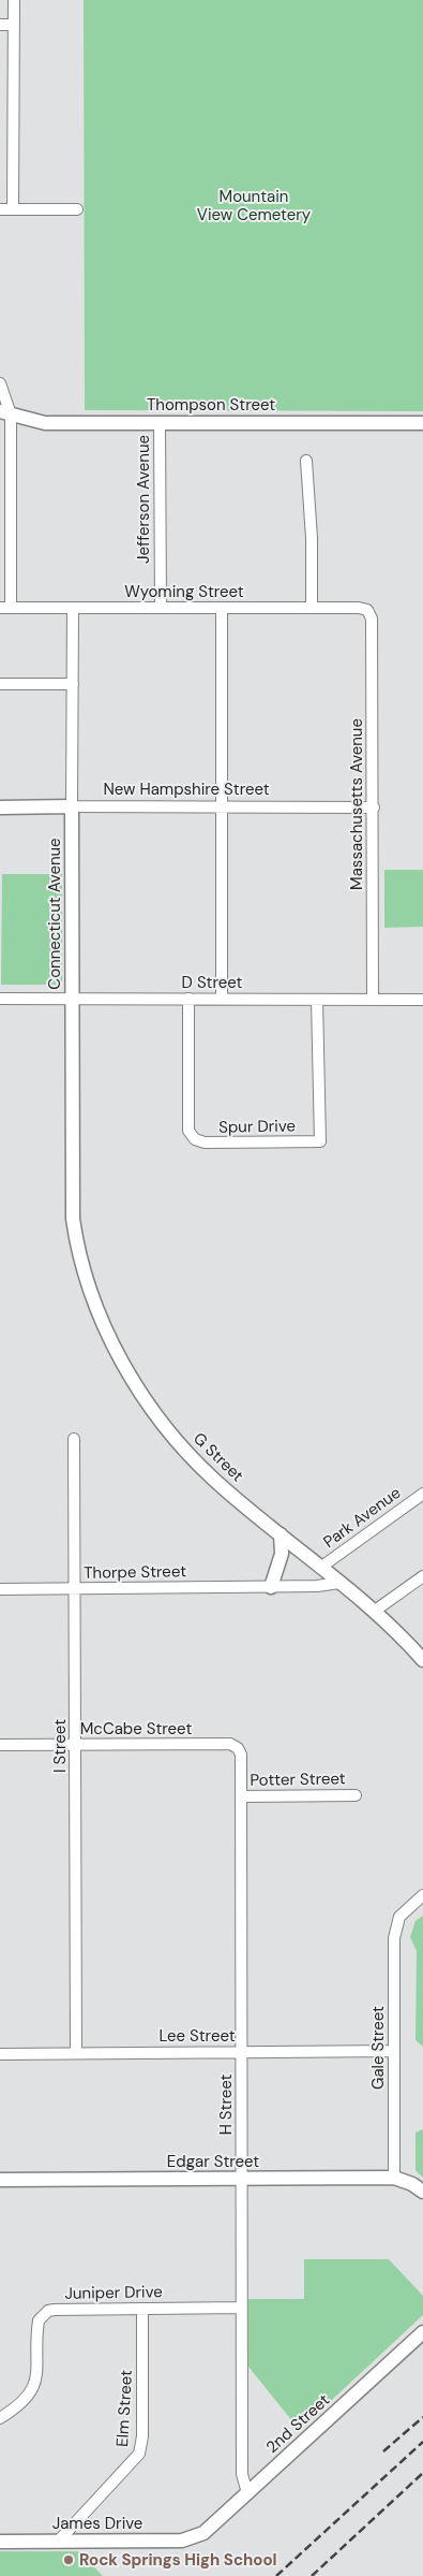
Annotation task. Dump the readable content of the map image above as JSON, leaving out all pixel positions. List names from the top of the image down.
{
  "streets": {
    "street": [
      "Thompson Street",
      "Jefferson Avenue",
      "Wyoming Street",
      "New Hampshire Street",
      "Massachusetts Avenue",
      "Connecticut Avenue",
      "D Street",
      "Spur Drive",
      "G Street",
      "Park Avenue",
      "Thorpe Street",
      "McCabe Street",
      "I Street",
      "Potter Street",
      "Lee Street",
      "Gale Street",
      "H Street",
      "Edgar Street",
      "Juniper Drive",
      "Elm Street",
      "2nd Street",
      "James Drive"
    ]
  },
  "crossings": [
    ["Thompson Street", "Jefferson Avenue"],
    ["Jefferson Avenue", "Wyoming Street"],
    ["Wyoming Street", "Massachusetts Avenue"],
    ["Wyoming Street", "Connecticut Avenue"],
    ["New Hampshire Street", "Massachusetts Avenue"],
    ["New Hampshire Street", "Connecticut Avenue"],
    ["Massachusetts Avenue", "D Street"],
    ["Connecticut Avenue", "D Street"],
    ["Connecticut Avenue", "G Street"],
    ["D Street", "Spur Drive"],
    ["G Street", "Park Avenue"],
    ["G Street", "Thorpe Street"],
    ["Thorpe Street", "I Street"],
    ["McCabe Street", "I Street"],
    ["McCabe Street", "H Street"],
    ["I Street", "Lee Street"],
    ["Potter Street", "H Street"],
    ["Lee Street", "Gale Street"],
    ["Lee Street", "H Street"],
    ["Gale Street", "Edgar Street"],
    ["H Street", "Edgar Street"],
    ["H Street", "Juniper Drive"],
    ["H Street", "2nd Street"],
    ["Juniper Drive", "Elm Street"],
    ["Elm Street", "James Drive"],
    ["2nd Street", "James Drive"]
  ],
  "parks": ["Mountain View Cemetery"],
  "places": ["Rock Springs High School"]
}
